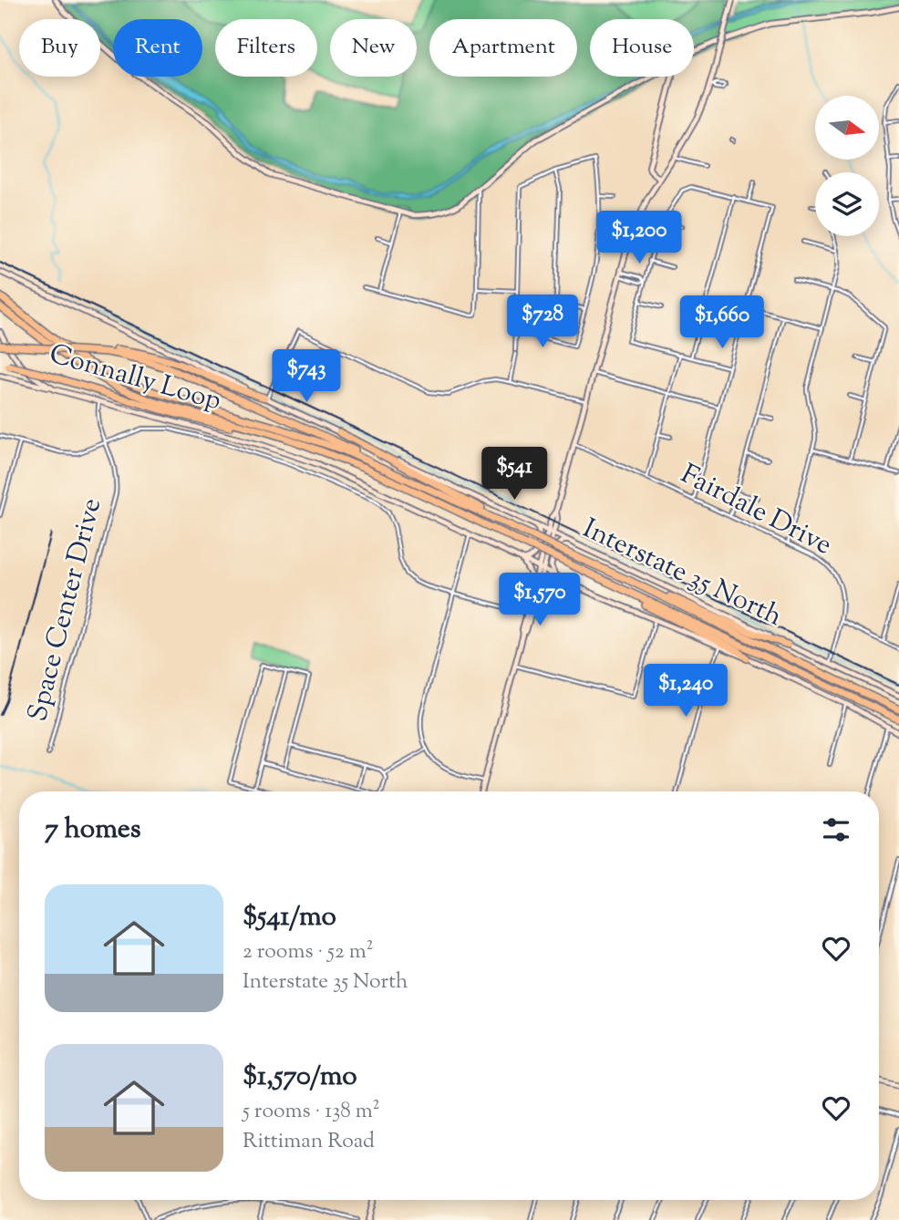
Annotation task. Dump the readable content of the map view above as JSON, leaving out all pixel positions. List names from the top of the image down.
{
  "streets": {
    "highway": ["Connally Loop"],
    "main road": ["Interstate 35 North"],
    "street": ["Fairdale Drive", "Space Center Drive"]
  },
  "crossings": [
    ["Fairdale Drive", "Interstate 35 North"],
    ["Interstate 35 North", "Space Center Drive"]
  ],
  "north": "right",
  "page": {
    "chip": [
      "Buy",
      "Rent",
      "Filters",
      "New",
      "Apartment",
      "House"
    ],
    "price": [
      "$1,200",
      "$728",
      "$1,660",
      "$743",
      "$541",
      "$1,570",
      "$1,240"
    ],
    "heading": "7 homes",
    "list": [
      {
        "name": "$541/mo",
        "note": "2 rooms · 52 m² · Interstate 35 North"
      },
      {
        "name": "$1,570/mo",
        "note": "5 rooms · 138 m² · Rittiman Road"
      }
    ]
  }
}
